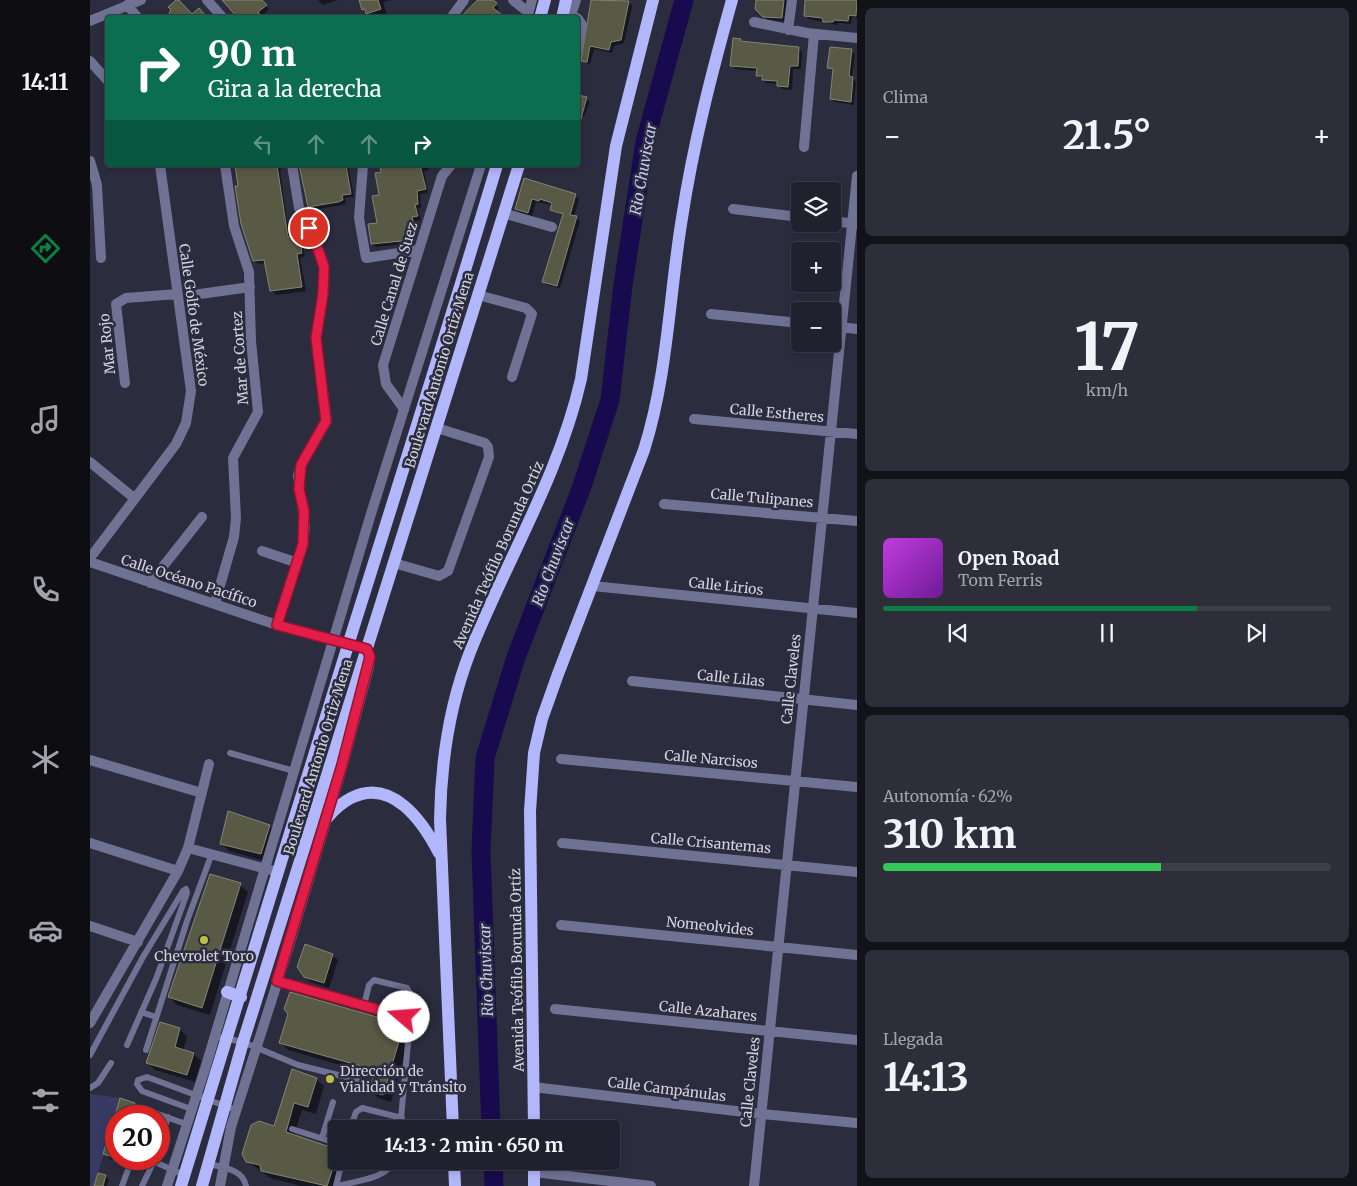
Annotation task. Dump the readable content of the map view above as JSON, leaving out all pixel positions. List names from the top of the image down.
{
  "streets": {
    "main road": ["Boulevard Antonio Ortiz Mena", "Avenida Teófilo Borunda Ortíz"],
    "street": [
      "Calle Canal de Suez",
      "Calle Golfo de México",
      "Mar Rojo",
      "Mar de Cortez",
      "Calle Estheres",
      "Calle Tulipanes",
      "Calle Océano Pacífico",
      "Calle Lirios",
      "Calle Lilas",
      "Calle Claveles",
      "Calle Narcisos",
      "Calle Crisantemas",
      "Nomeolvides",
      "Calle Azahares",
      "Calle Campánulas"
    ]
  },
  "crossings": [
    ["Calle Canal de Suez", "Boulevard Antonio Ortiz Mena"],
    ["Calle Golfo de México", "Mar Rojo"],
    ["Mar de Cortez", "Calle Océano Pacífico"],
    ["Boulevard Antonio Ortiz Mena", "Calle Océano Pacífico"],
    ["Calle Estheres", "Calle Claveles"],
    ["Calle Tulipanes", "Calle Claveles"],
    ["Avenida Teófilo Borunda Ortíz", "Calle Lirios"],
    ["Avenida Teófilo Borunda Ortíz", "Calle Campánulas"],
    ["Calle Lirios", "Calle Claveles"],
    ["Calle Lilas", "Calle Claveles"],
    ["Calle Claveles", "Calle Narcisos"],
    ["Calle Claveles", "Calle Crisantemas"],
    ["Calle Claveles", "Nomeolvides"],
    ["Calle Claveles", "Calle Azahares"],
    ["Calle Claveles", "Calle Campánulas"]
  ],
  "water": ["Rio Chuviscar"],
  "places": ["Chevrolet Toro", "Dirección de Vialidad y Tránsito"],
  "page": {
    "tabs": "14:11",
    "tile": [
      "Clima",
      ["17", "km/h"],
      ["Autonomía · 62%", "310 km"],
      ["Llegada", "14:13"]
    ],
    "turn": ["90 m", "Gira a la derecha"],
    "heat": ["−", "21.5°", "+"],
    "map_buttons": ["+", "−"],
    "song": ["Open Road", "Tom Ferris"],
    "limit": "20",
    "trip": "14:13 · 2 min · 650 m"
  }
}
